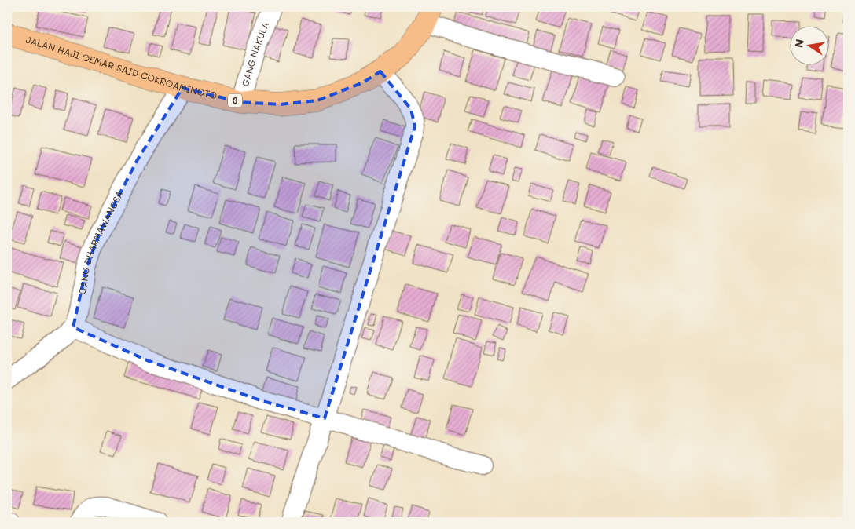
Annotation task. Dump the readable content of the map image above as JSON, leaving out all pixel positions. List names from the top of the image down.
{
  "streets": {
    "highway": ["JALAN HAJI OEMAR SAID COKROAMINOTO", "3"],
    "street": ["GANG NAKULA", "GANG DHARMAWANGSA"]
  },
  "crossings": [
    ["GANG NAKULA", "JALAN HAJI OEMAR SAID COKROAMINOTO"],
    ["JALAN HAJI OEMAR SAID COKROAMINOTO", "GANG DHARMAWANGSA"]
  ],
  "north": "left"
}
